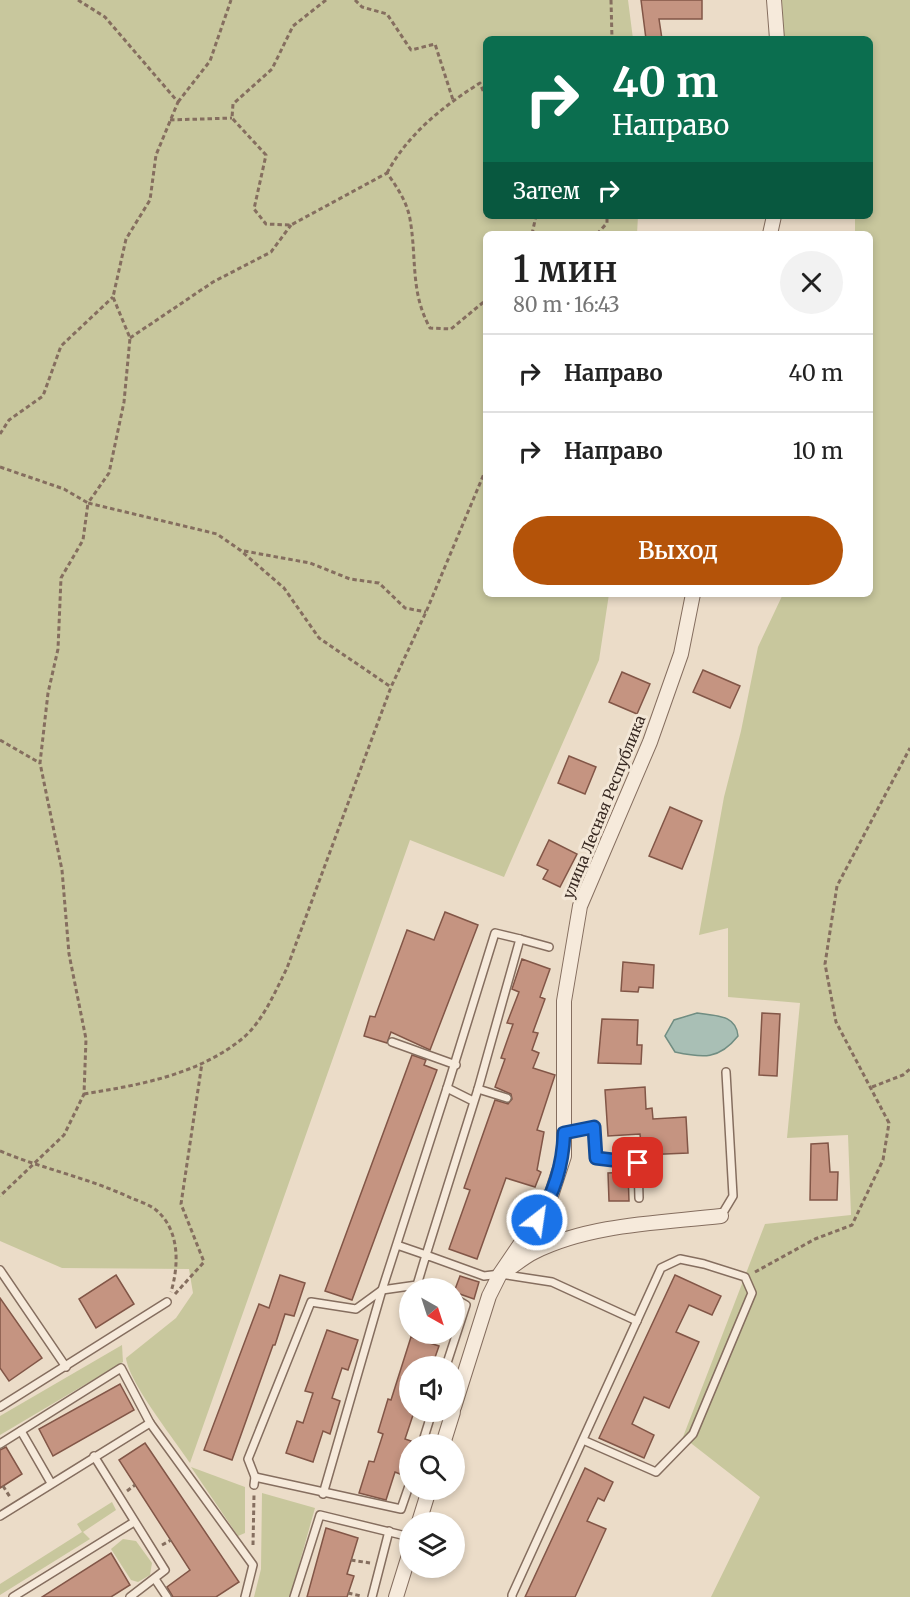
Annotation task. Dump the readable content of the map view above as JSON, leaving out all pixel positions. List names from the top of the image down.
{
  "streets": {
    "street": ["улица Лесная Республика"]
  },
  "north": "bottom right",
  "page": {
    "turn": ["40 m", "Направо"],
    "then": "Затем",
    "heading": ["1 мин", "80 m · 16:43"],
    "list": [
      {
        "name": "Направо",
        "value": "40 m"
      },
      {
        "name": "Направо",
        "value": "10 m"
      }
    ],
    "buttons": "Выход"
  }
}
